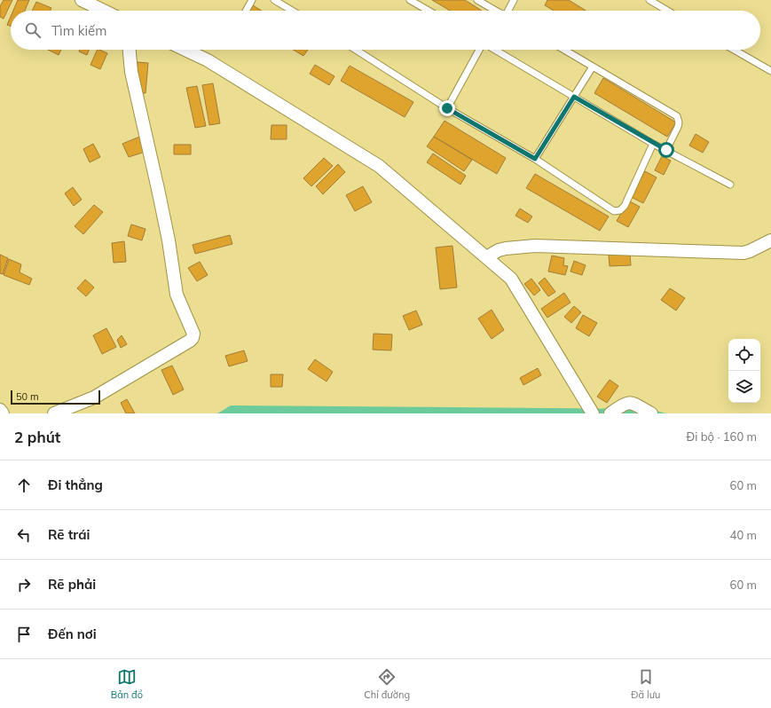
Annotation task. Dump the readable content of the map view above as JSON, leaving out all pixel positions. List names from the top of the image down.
{
  "scale_bar": "50 m",
  "page": {
    "search": "Tìm kiếm",
    "scale": "50 m",
    "heading": ["2 phút", "Đi bộ · 160 m"],
    "list": [
      ["Đi thẳng", "60 m"],
      ["Rẽ trái", "40 m"],
      ["Rẽ phải", "60 m"],
      "Đến nơi"
    ],
    "nav": ["Bản đồ", "Chỉ đường", "Đã lưu"]
  }
}
